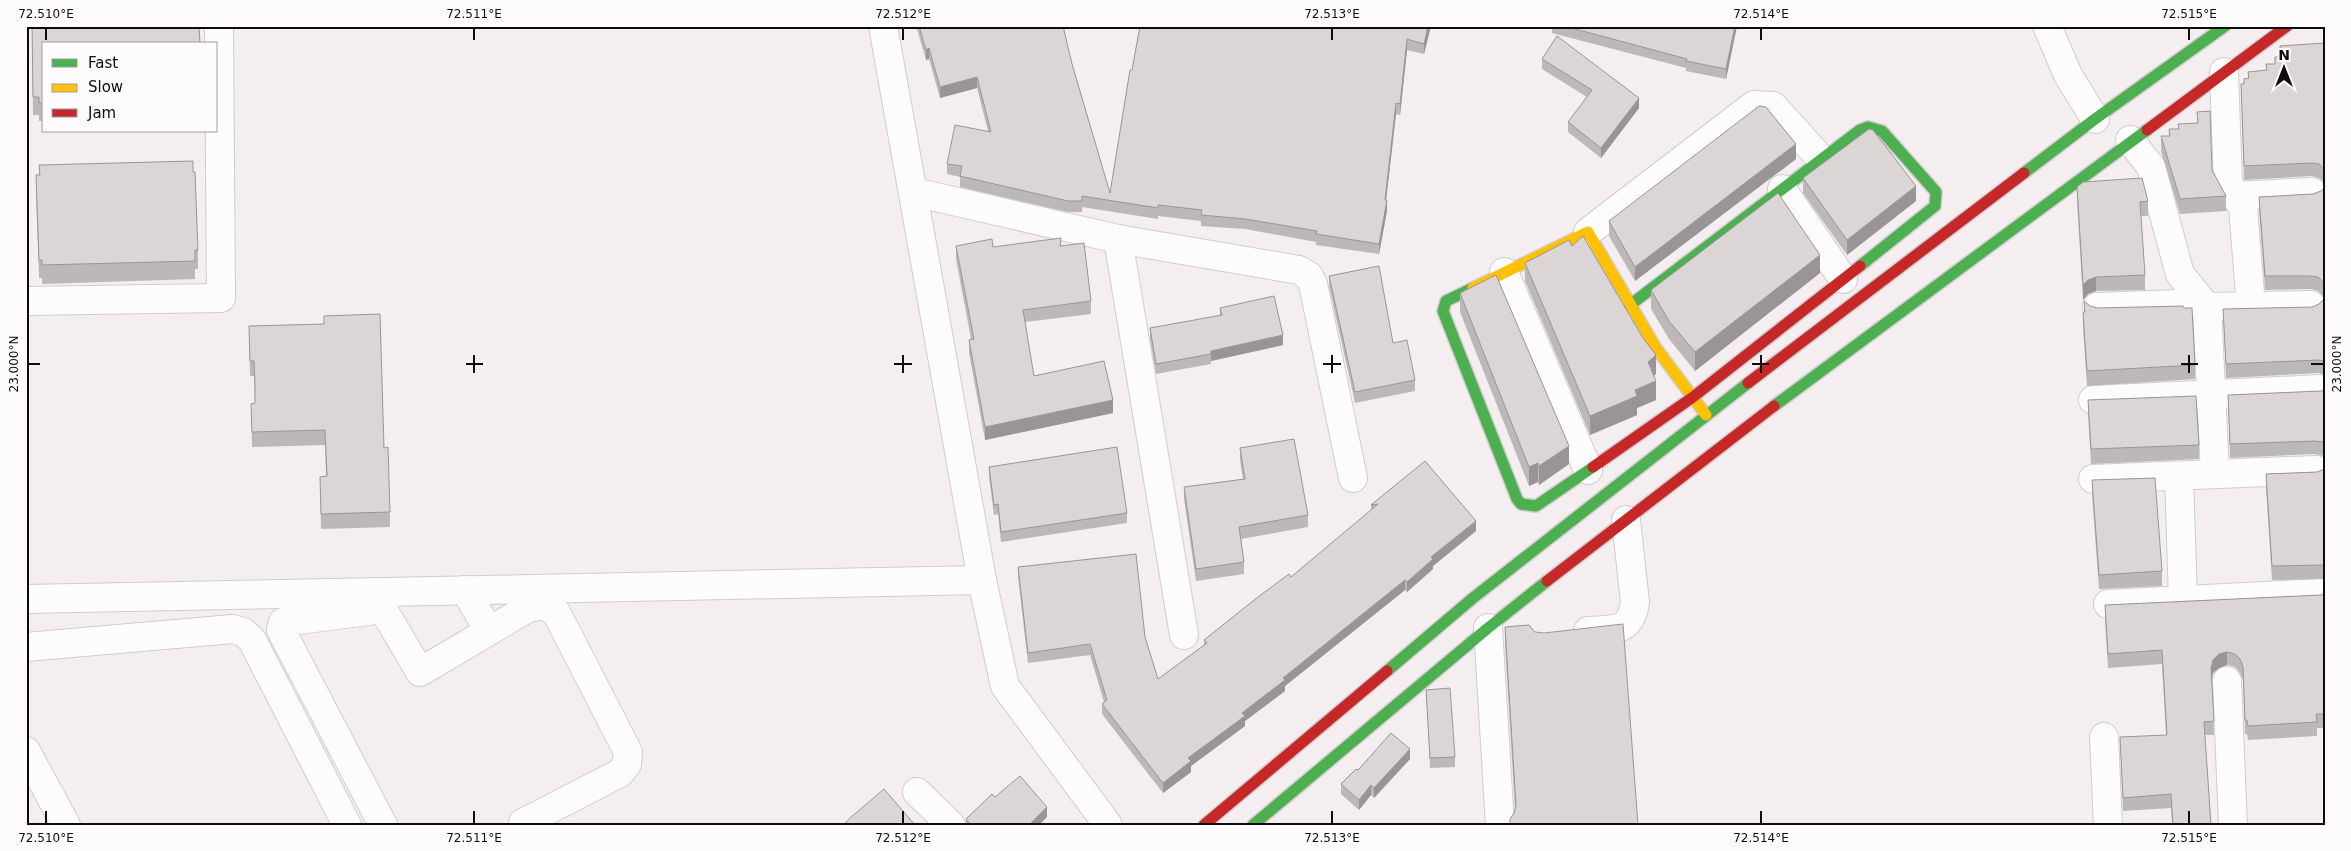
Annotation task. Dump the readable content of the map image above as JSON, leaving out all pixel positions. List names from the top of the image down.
{
  "legend": ["Fast", "Slow", "Jam"],
  "north": "top",
  "coordinates": [
    "72.510°E",
    "72.511°E",
    "72.512°E",
    "72.513°E",
    "72.514°E",
    "72.515°E",
    "23.000°N"
  ]
}
